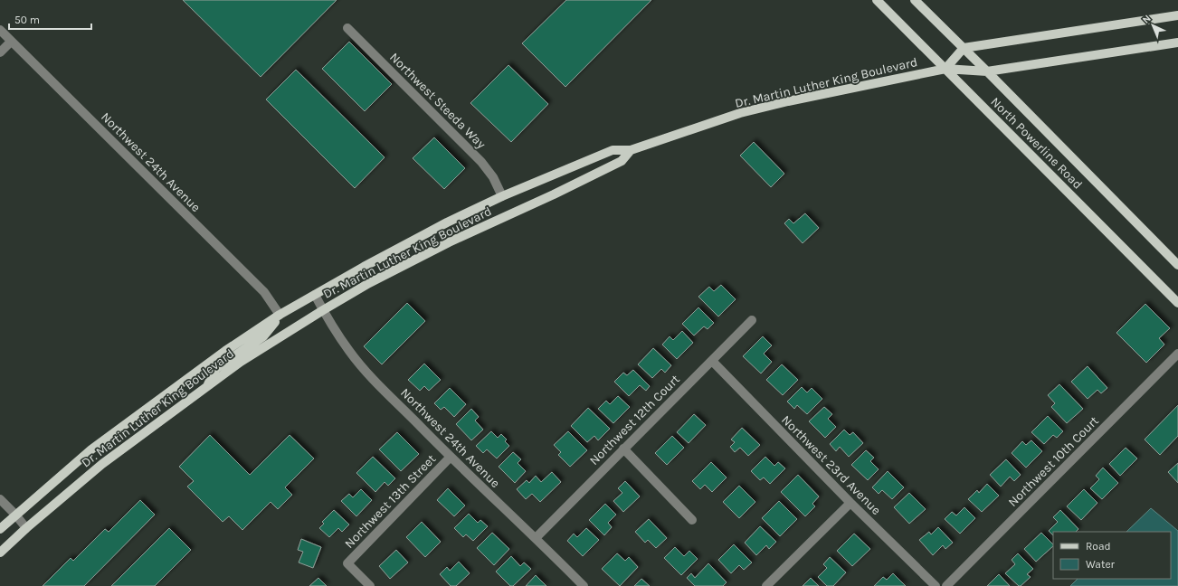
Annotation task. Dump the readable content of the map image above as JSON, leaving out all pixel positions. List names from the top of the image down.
{
  "streets": {
    "main road": ["Dr. Martin Luther King Boulevard", "North Powerline Road"],
    "street": [
      "Northwest Steeda Way",
      "Northwest 24th Avenue",
      "Northwest 12th Court",
      "Northwest 10th Court",
      "Northwest 23rd Avenue",
      "Northwest 13th Street"
    ]
  },
  "crossings": [
    ["Dr. Martin Luther King Boulevard", "Northwest Steeda Way"],
    ["Dr. Martin Luther King Boulevard", "North Powerline Road"],
    ["Dr. Martin Luther King Boulevard", "Northwest 24th Avenue"],
    ["Northwest 24th Avenue", "Northwest 12th Court"],
    ["Northwest 24th Avenue", "Northwest 13th Street"],
    ["Northwest 12th Court", "Northwest 23rd Avenue"]
  ],
  "legend": ["Road", "Water"],
  "scale_bar": "50 m",
  "north": "top left"
}
